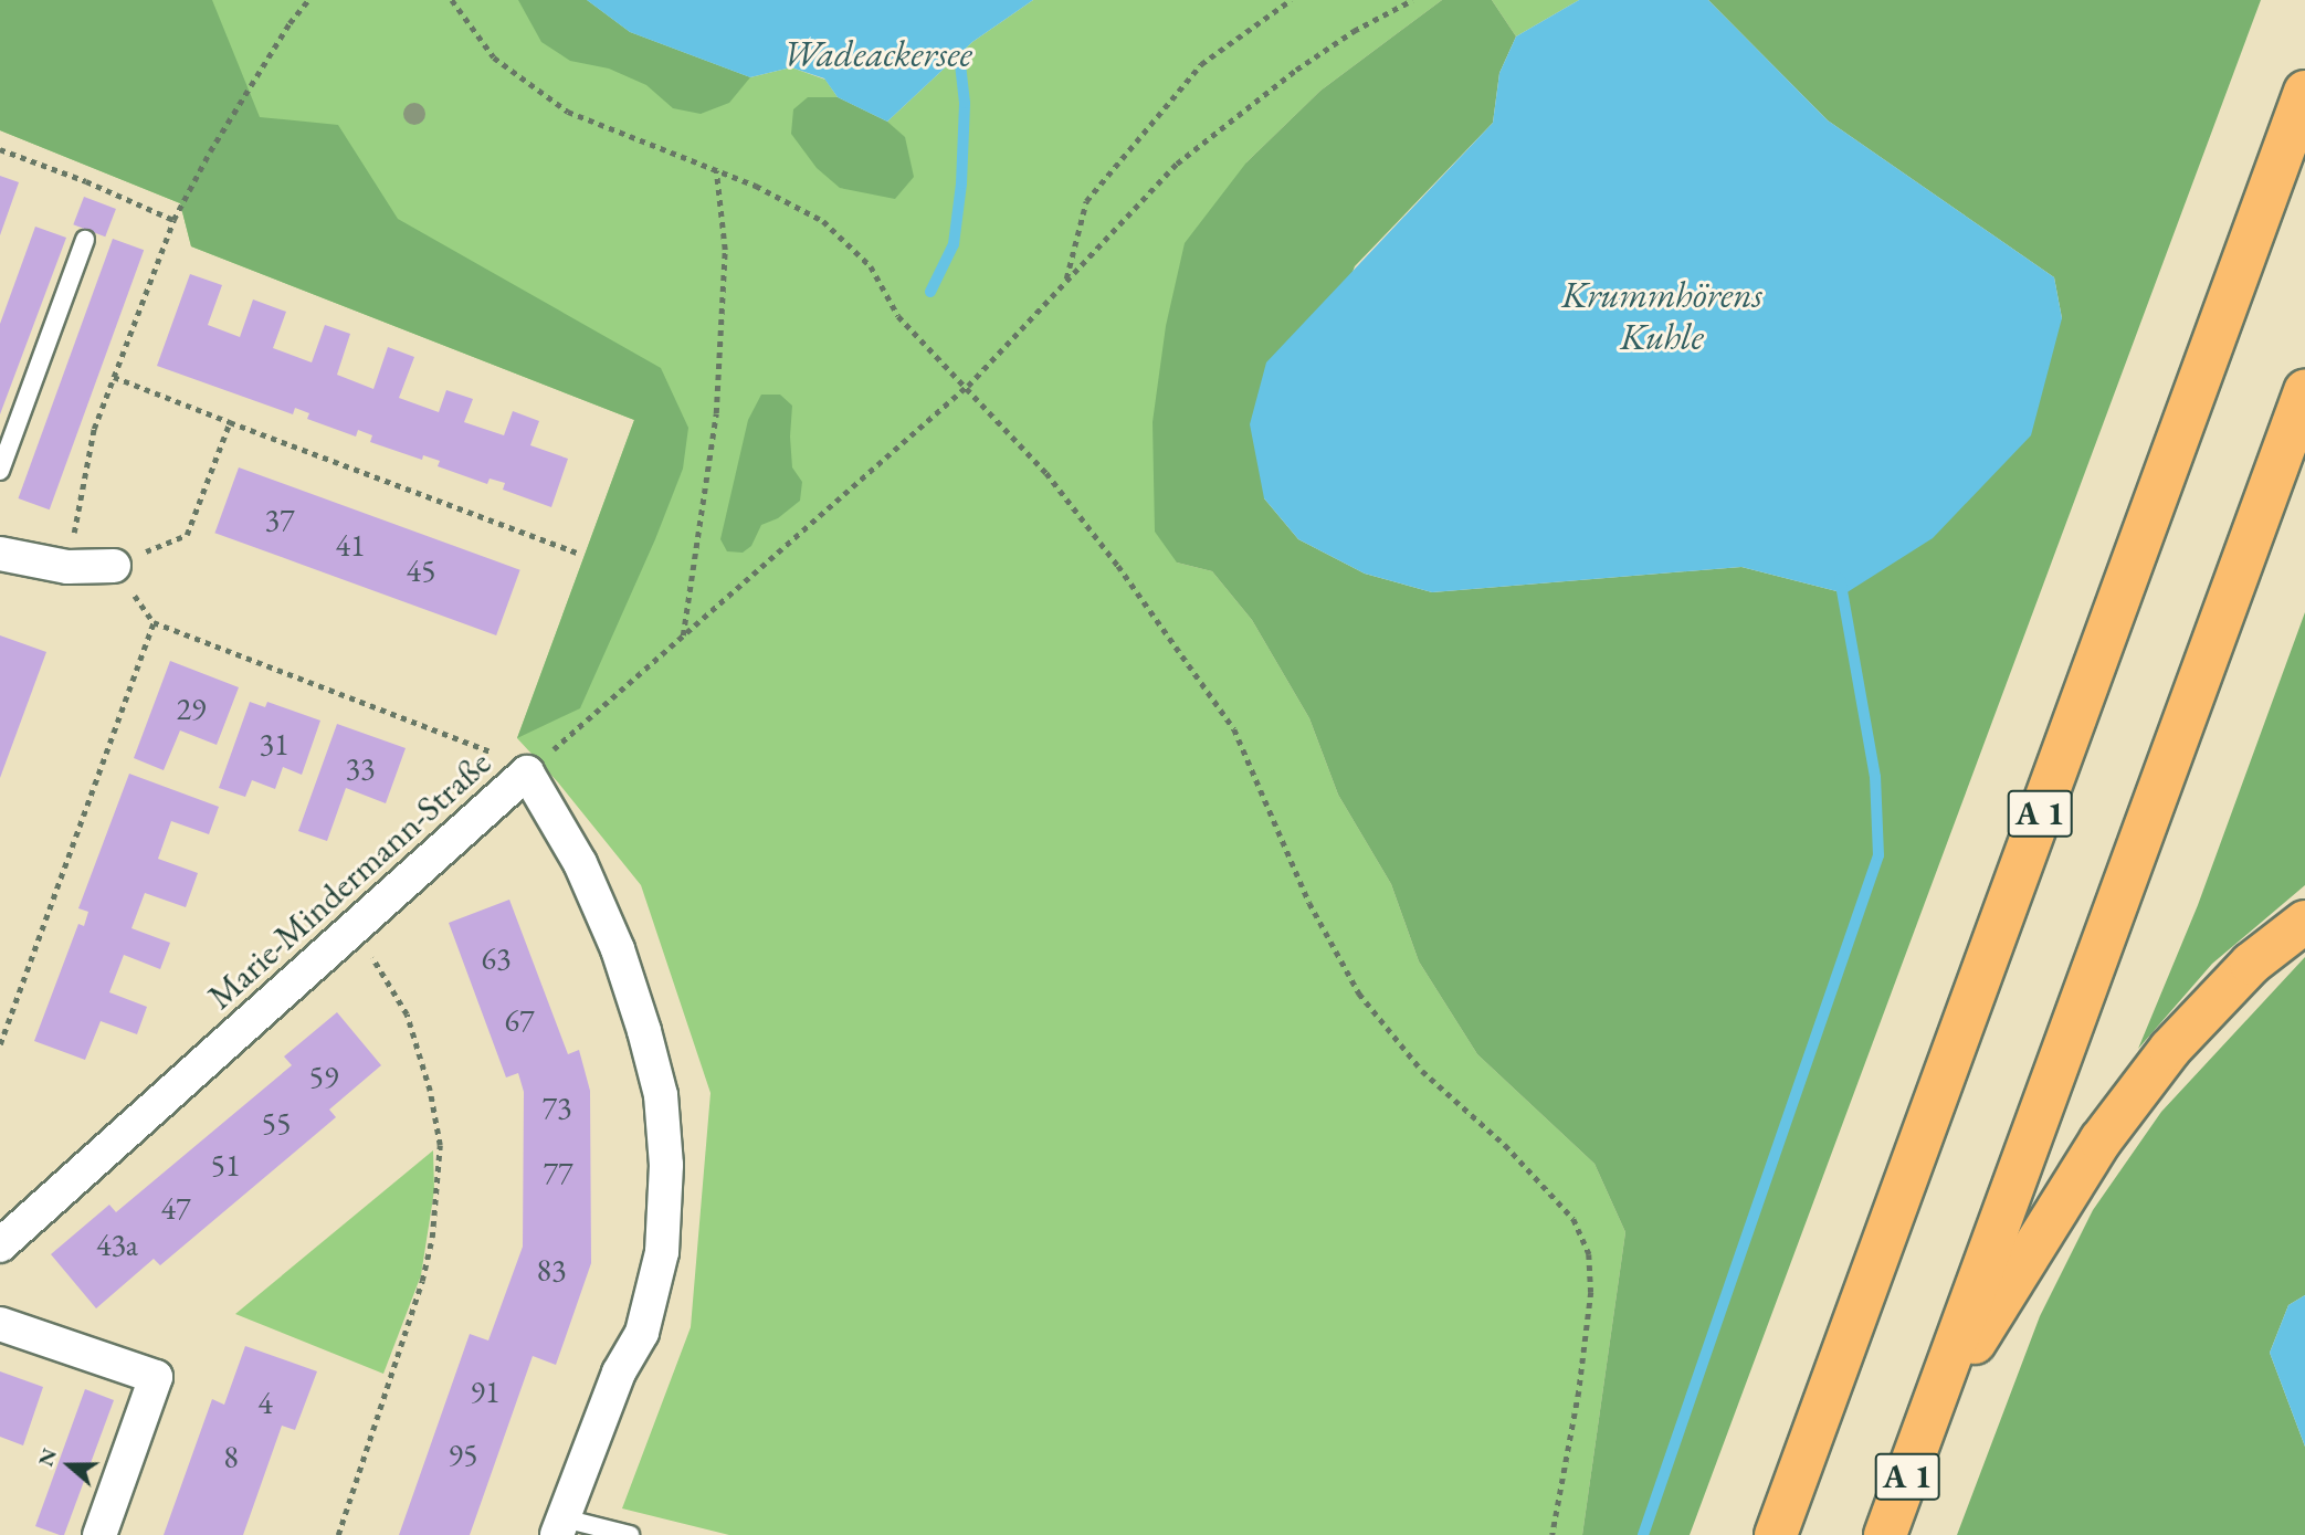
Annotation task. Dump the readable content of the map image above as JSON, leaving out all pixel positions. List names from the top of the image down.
{
  "streets": {
    "highway": ["A 1"],
    "street": ["Marie-Mindermann-Straße"]
  },
  "water": ["Wadeackersee", "Krummhörens Kuhle"],
  "house_numbers": [
    "37",
    "41",
    "45",
    "29",
    "31",
    "33",
    "63",
    "67",
    "59",
    "73",
    "55",
    "51",
    "77",
    "47",
    "43a",
    "83",
    "91",
    "4",
    "95",
    "8"
  ],
  "north": "left"
}
